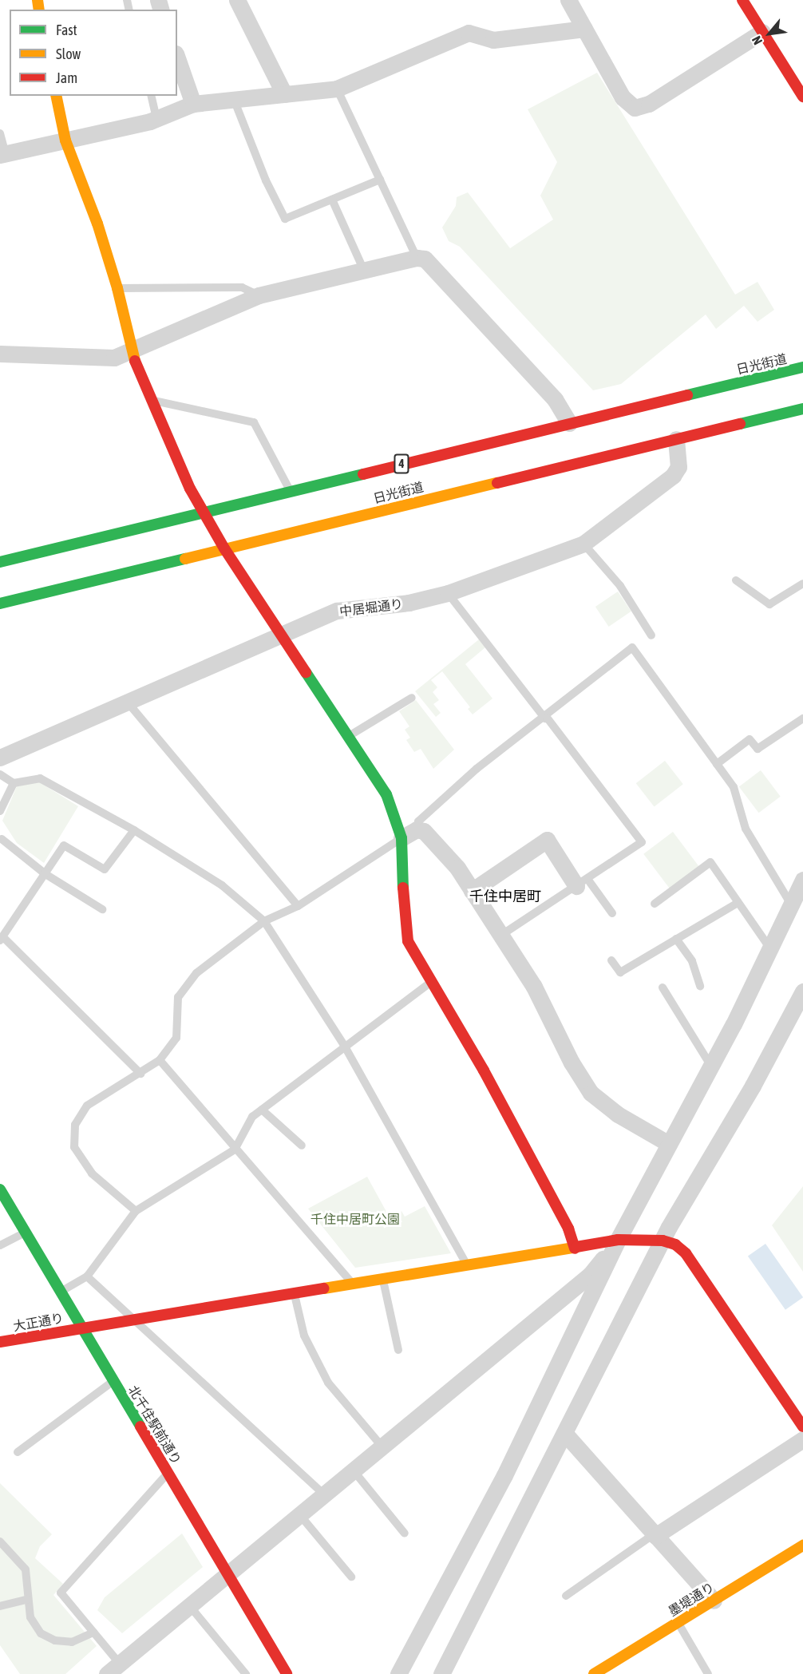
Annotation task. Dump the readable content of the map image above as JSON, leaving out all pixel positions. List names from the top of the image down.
{
  "streets": {
    "main road": [
      "日光街道",
      "4",
      "大正通り",
      "北千住駅前通り",
      "墨堤通り"
    ],
    "street": ["中居堀通り"]
  },
  "crossings": [
    ["日光街道", "中居堀通り"],
    ["大正通り", "北千住駅前通り"]
  ],
  "districts": ["千住中居町"],
  "parks": ["千住中居町公園"],
  "legend": ["Fast", "Slow", "Jam"],
  "north": "bottom left"
}
